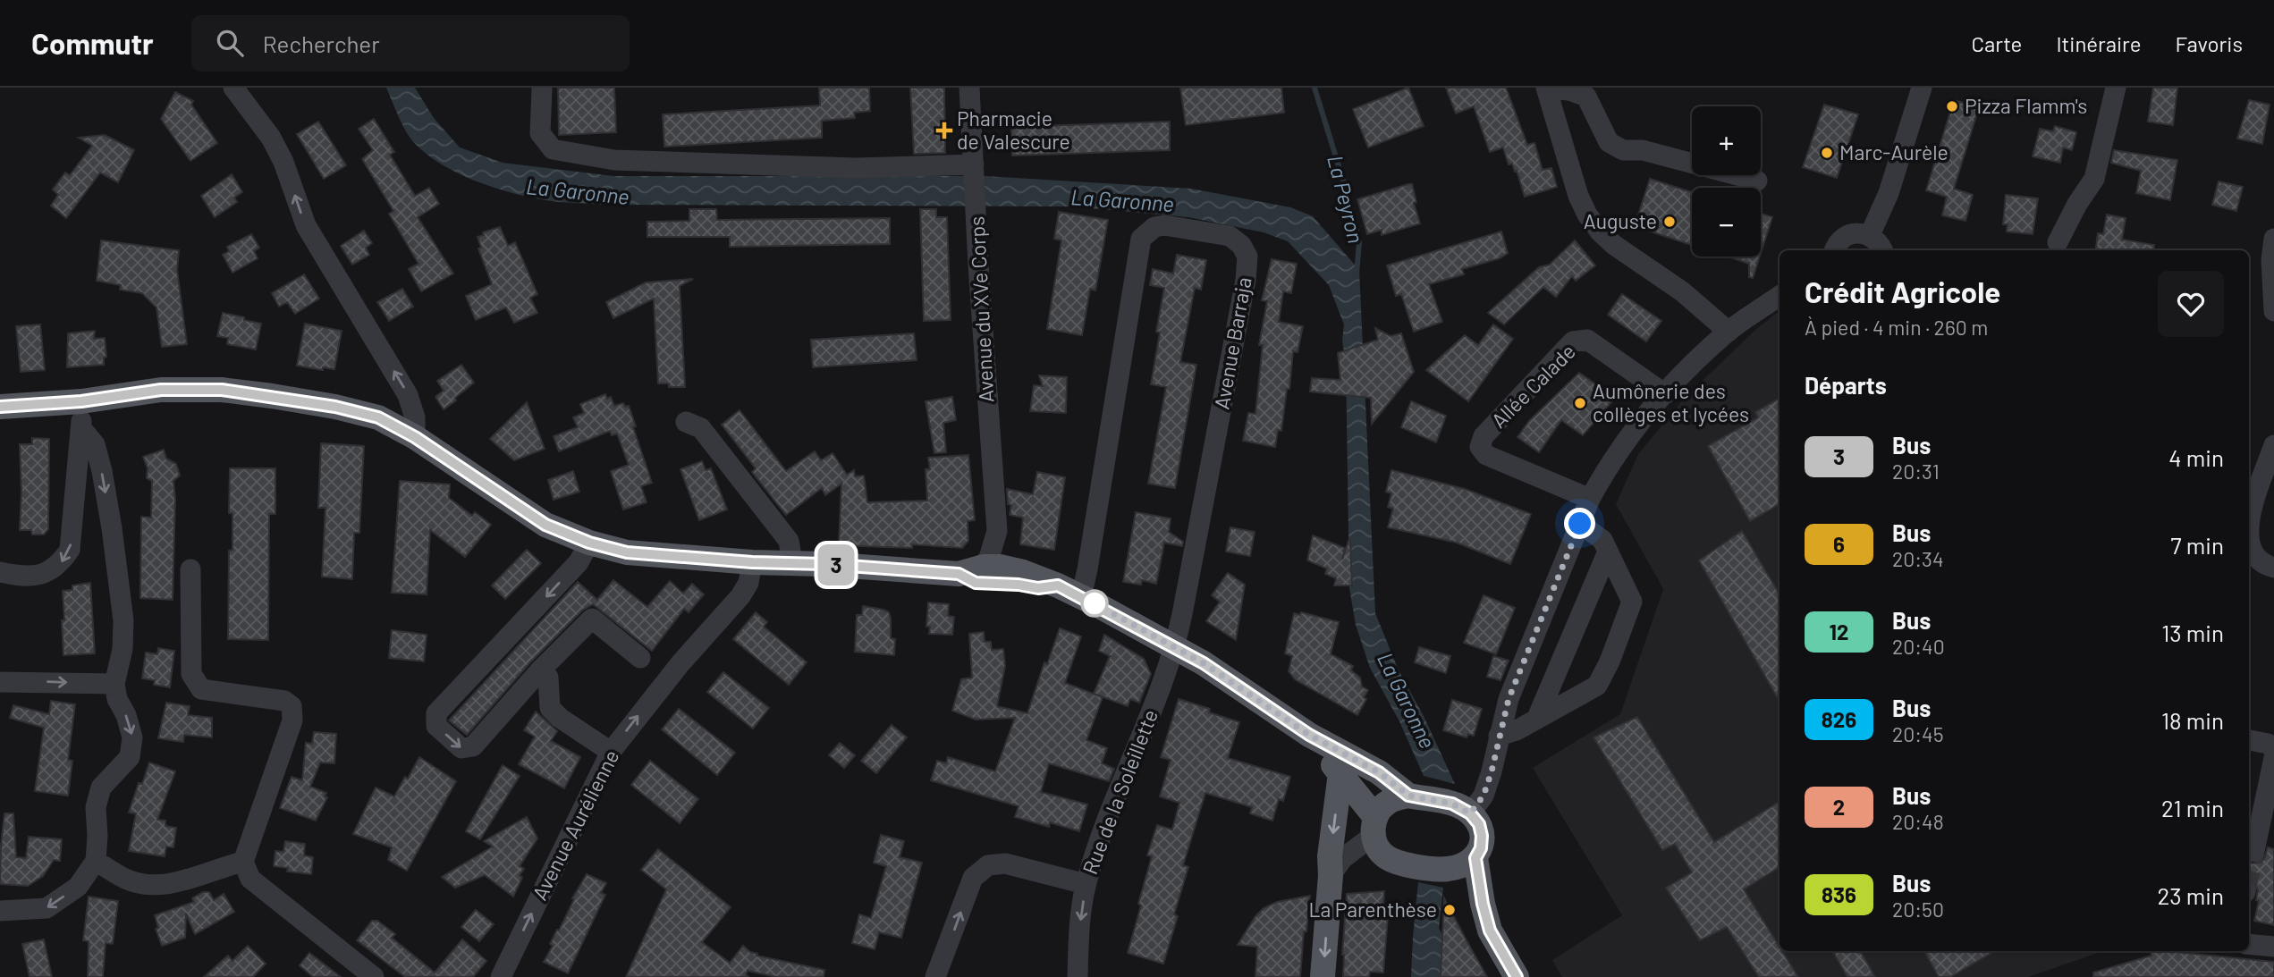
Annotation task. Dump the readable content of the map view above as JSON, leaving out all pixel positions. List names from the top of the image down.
{
  "streets": {
    "street": [
      "Avenue du XVe Corps",
      "Avenue Barraja",
      "Allée Calade",
      "Rue de la Soleillette",
      "Avenue Aurélienne"
    ]
  },
  "crossings": [
    ["Avenue Barraja", "Rue de la Soleillette"]
  ],
  "one_way": ["Avenue Aurélienne"],
  "water": ["La Garonne", "La Peyron"],
  "places": {
    "other": [
      "Pizza Flamm's",
      "Marc-Aurèle",
      "Auguste",
      "Aumônerie des collèges et lycées",
      "La Parenthèse"
    ],
    "health": ["Pharmacie de Valescure"]
  },
  "lines": ["bus line 3"],
  "page": {
    "header": "Commutr",
    "search": "Rechercher",
    "nav": ["Carte", "Itinéraire", "Favoris"],
    "on_map": "3",
    "map_buttons": ["+", "−"],
    "heading": [
      ["Crédit Agricole", "À pied · 4 min · 260 m"],
      "Départs"
    ],
    "list": [
      {
        "mark": "3",
        "name": "Bus",
        "note": "20:31",
        "value": "4 min"
      },
      {
        "mark": "6",
        "name": "Bus",
        "note": "20:34",
        "value": "7 min"
      },
      {
        "mark": "12",
        "name": "Bus",
        "note": "20:40",
        "value": "13 min"
      },
      {
        "mark": "826",
        "name": "Bus",
        "note": "20:45",
        "value": "18 min"
      },
      {
        "mark": "2",
        "name": "Bus",
        "note": "20:48",
        "value": "21 min"
      },
      {
        "mark": "836",
        "name": "Bus",
        "note": "20:50",
        "value": "23 min"
      }
    ]
  }
}
